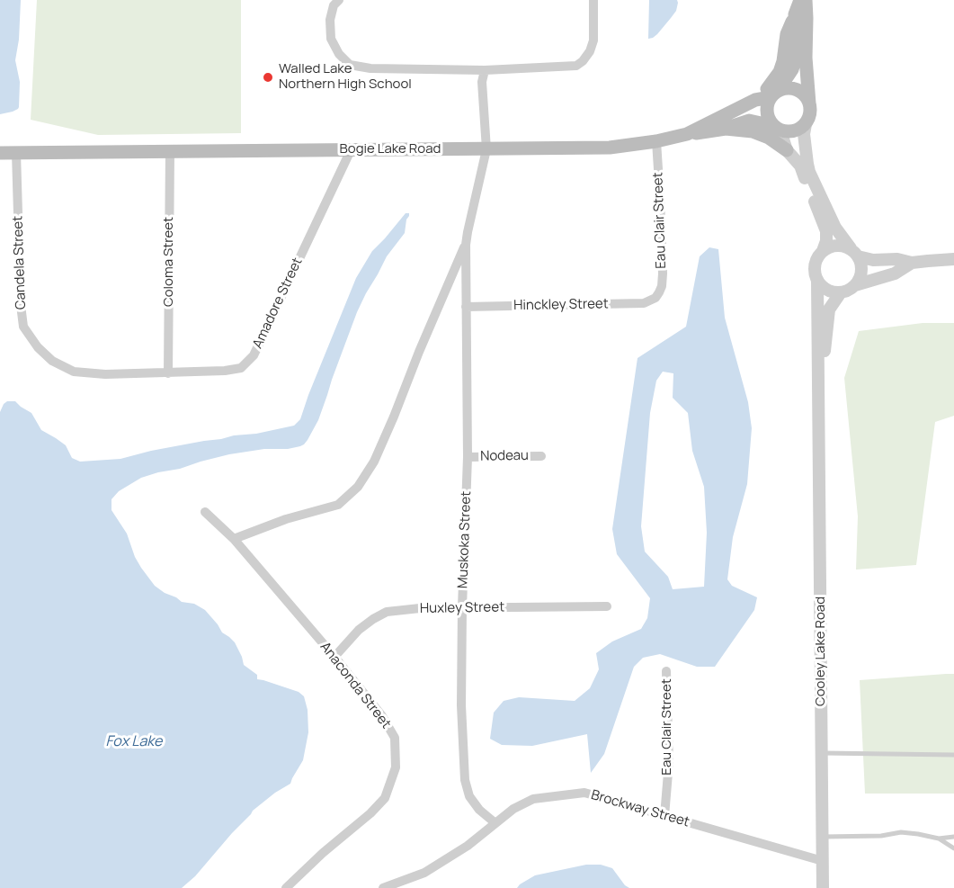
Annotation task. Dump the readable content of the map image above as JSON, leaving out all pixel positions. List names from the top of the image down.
{
  "streets": {
    "main road": ["Bogie Lake Road"],
    "street": [
      "Eau Clair Street",
      "Coloma Street",
      "Candela Street",
      "Amadore Street",
      "Hinckley Street",
      "Nodeau",
      "Muskoka Street",
      "Huxley Street",
      "Cooley Lake Road",
      "Anaconda Street",
      "Brockway Street"
    ]
  },
  "crossings": [
    ["Bogie Lake Road", "Eau Clair Street"],
    ["Bogie Lake Road", "Coloma Street"],
    ["Bogie Lake Road", "Candela Street"],
    ["Bogie Lake Road", "Amadore Street"],
    ["Bogie Lake Road", "Muskoka Street"],
    ["Eau Clair Street", "Hinckley Street"],
    ["Eau Clair Street", "Brockway Street"],
    ["Coloma Street", "Amadore Street"],
    ["Candela Street", "Amadore Street"],
    ["Hinckley Street", "Muskoka Street"],
    ["Nodeau", "Muskoka Street"],
    ["Muskoka Street", "Huxley Street"],
    ["Muskoka Street", "Anaconda Street"],
    ["Muskoka Street", "Brockway Street"],
    ["Huxley Street", "Anaconda Street"],
    ["Cooley Lake Road", "Brockway Street"]
  ],
  "water": ["Fox Lake"],
  "places": ["Walled Lake Northern High School"]
}
